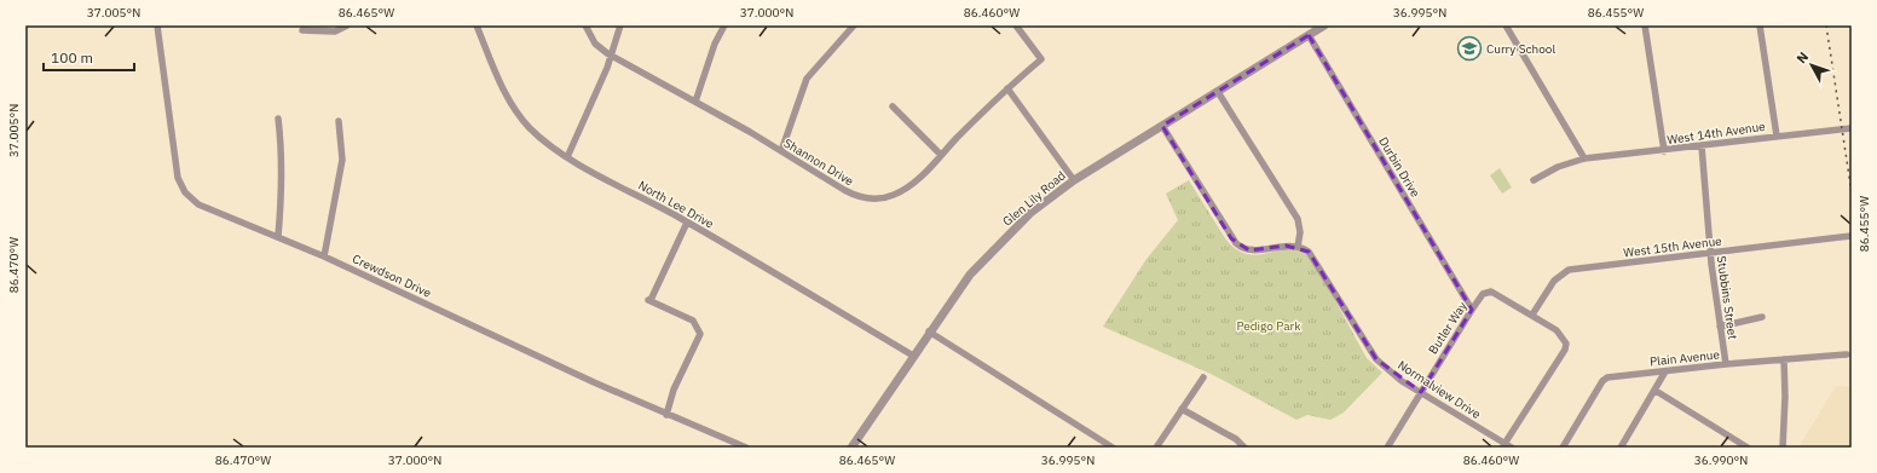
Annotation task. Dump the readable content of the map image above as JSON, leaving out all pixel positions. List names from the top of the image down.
{
  "streets": {
    "street": [
      "West 14th Avenue",
      "Shannon Drive",
      "Durbin Drive",
      "Glen Lily Road",
      "North Lee Drive",
      "West 15th Avenue",
      "Crewdson Drive",
      "Stubbins Street",
      "Butler Way",
      "Plain Avenue",
      "Normalview Drive"
    ]
  },
  "crossings": [
    ["West 14th Avenue", "Stubbins Street"],
    ["Durbin Drive", "Glen Lily Road"],
    ["Durbin Drive", "Butler Way"],
    ["Glen Lily Road", "North Lee Drive"],
    ["West 15th Avenue", "Stubbins Street"],
    ["West 15th Avenue", "Butler Way"],
    ["Stubbins Street", "Plain Avenue"],
    ["Butler Way", "Normalview Drive"]
  ],
  "parks": ["Pedigo Park"],
  "places": {
    "school or university": ["Curry School"]
  },
  "scale_bar": "100 m",
  "north": "top left",
  "coordinates": [
    "37.005°N",
    "86.465°W",
    "37.000°N",
    "86.460°W",
    "36.995°N",
    "86.455°W",
    "86.470°W",
    "36.990°N"
  ]
}
